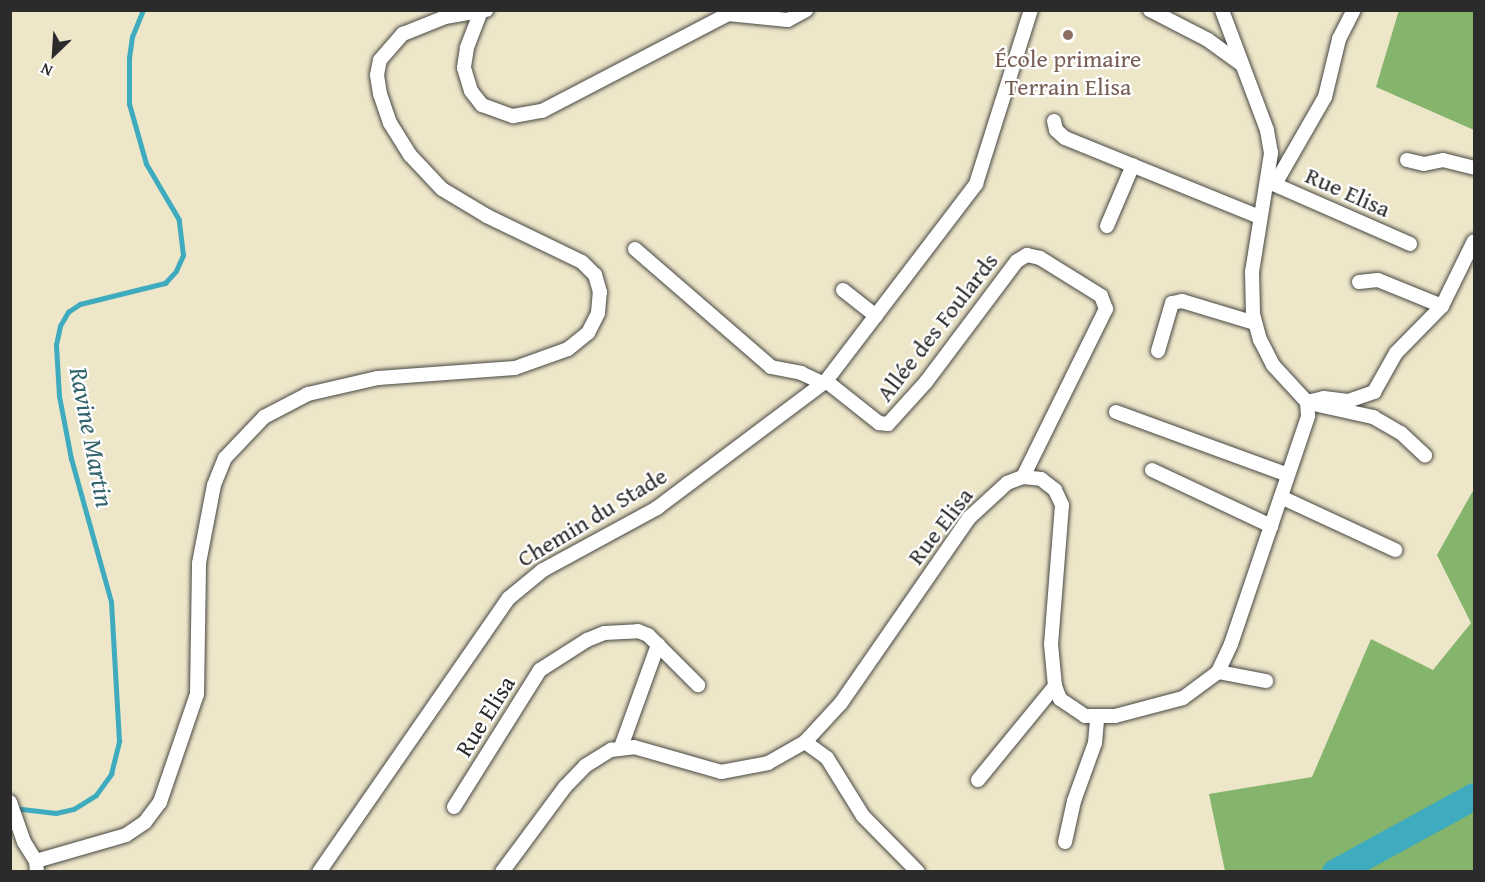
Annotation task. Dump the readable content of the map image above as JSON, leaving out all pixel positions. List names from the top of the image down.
{
  "streets": {
    "street": ["Rue Elisa", "Allée des Foulards", "Chemin du Stade"]
  },
  "crossings": [
    ["Rue Elisa", "Allée des Foulards"],
    ["Allée des Foulards", "Chemin du Stade"]
  ],
  "water": ["Ravine Martin"],
  "places": ["École primaire Terrain Elisa"],
  "north": "bottom left"
}
